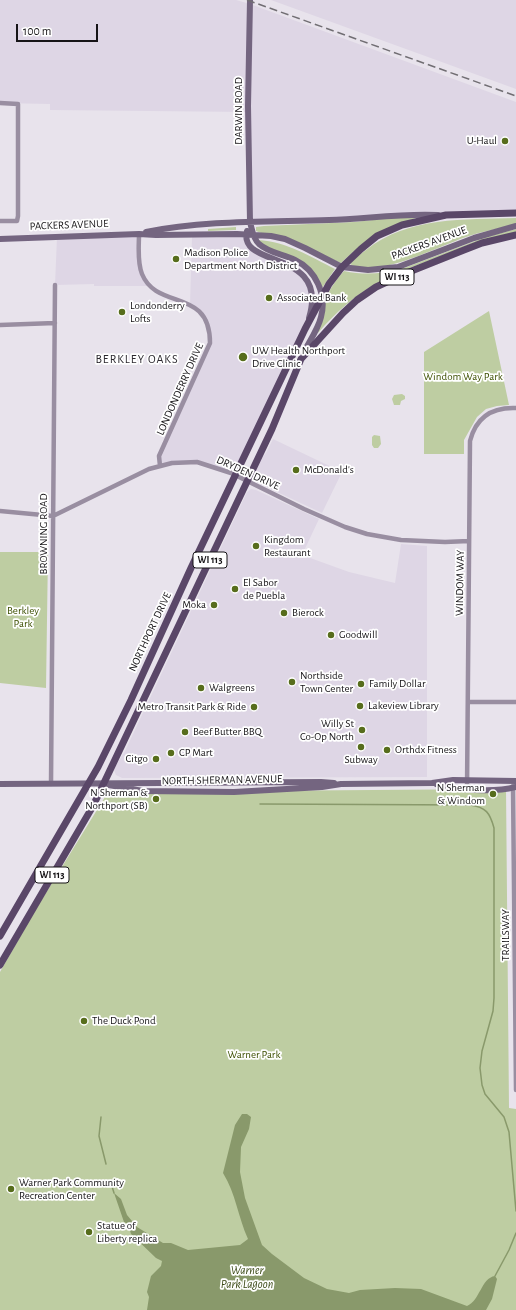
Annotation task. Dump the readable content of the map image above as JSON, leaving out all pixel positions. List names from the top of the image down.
{
  "streets": {
    "main road": [
      "DARWIN ROAD",
      "PACKERS AVENUE",
      "WI 113",
      "NORTHPORT DRIVE",
      "NORTH SHERMAN AVENUE"
    ],
    "street": [
      "LONDONDERRY DRIVE",
      "DRYDEN DRIVE",
      "BROWNING ROAD",
      "WINDOM WAY",
      "TRAILSWAY"
    ]
  },
  "crossings": [
    ["DARWIN ROAD", "PACKERS AVENUE"],
    ["PACKERS AVENUE", "WI 113"],
    ["PACKERS AVENUE", "LONDONDERRY DRIVE"],
    ["WI 113", "NORTHPORT DRIVE"],
    ["LONDONDERRY DRIVE", "DRYDEN DRIVE"],
    ["DRYDEN DRIVE", "BROWNING ROAD"],
    ["DRYDEN DRIVE", "WINDOM WAY"],
    ["DRYDEN DRIVE", "NORTHPORT DRIVE"],
    ["BROWNING ROAD", "NORTH SHERMAN AVENUE"],
    ["WINDOM WAY", "NORTH SHERMAN AVENUE"],
    ["NORTHPORT DRIVE", "NORTH SHERMAN AVENUE"],
    ["NORTH SHERMAN AVENUE", "TRAILSWAY"]
  ],
  "districts": ["BERKLEY OAKS"],
  "water": ["Warner Park Lagoon"],
  "parks": ["Windom Way Park", "Berkley Park", "Warner Park"],
  "places": [
    "U-Haul",
    "Madison Police Department North District",
    "Associated Bank",
    "Londonderry Lofts",
    "UW Health Northport Drive Clinic",
    "McDonald's",
    "Kingdom Restaurant",
    "El Sabor de Puebla",
    "Moka",
    "Bierock",
    "Goodwill",
    "Northside Town Center",
    "Family Dollar",
    "Walgreens",
    "Lakeview Library",
    "Metro Transit Park & Ride",
    "Willy St Co-Op North",
    "Beef Butter BBQ",
    "Subway",
    "Orthdx Fitness",
    "CP Mart",
    "Citgo",
    "N Sherman & Windom",
    "N Sherman & Northport (SB)",
    "The Duck Pond",
    "Warner Park Community Recreation Center",
    "Statue of Liberty replica"
  ],
  "scale_bar": "100 m"
}
